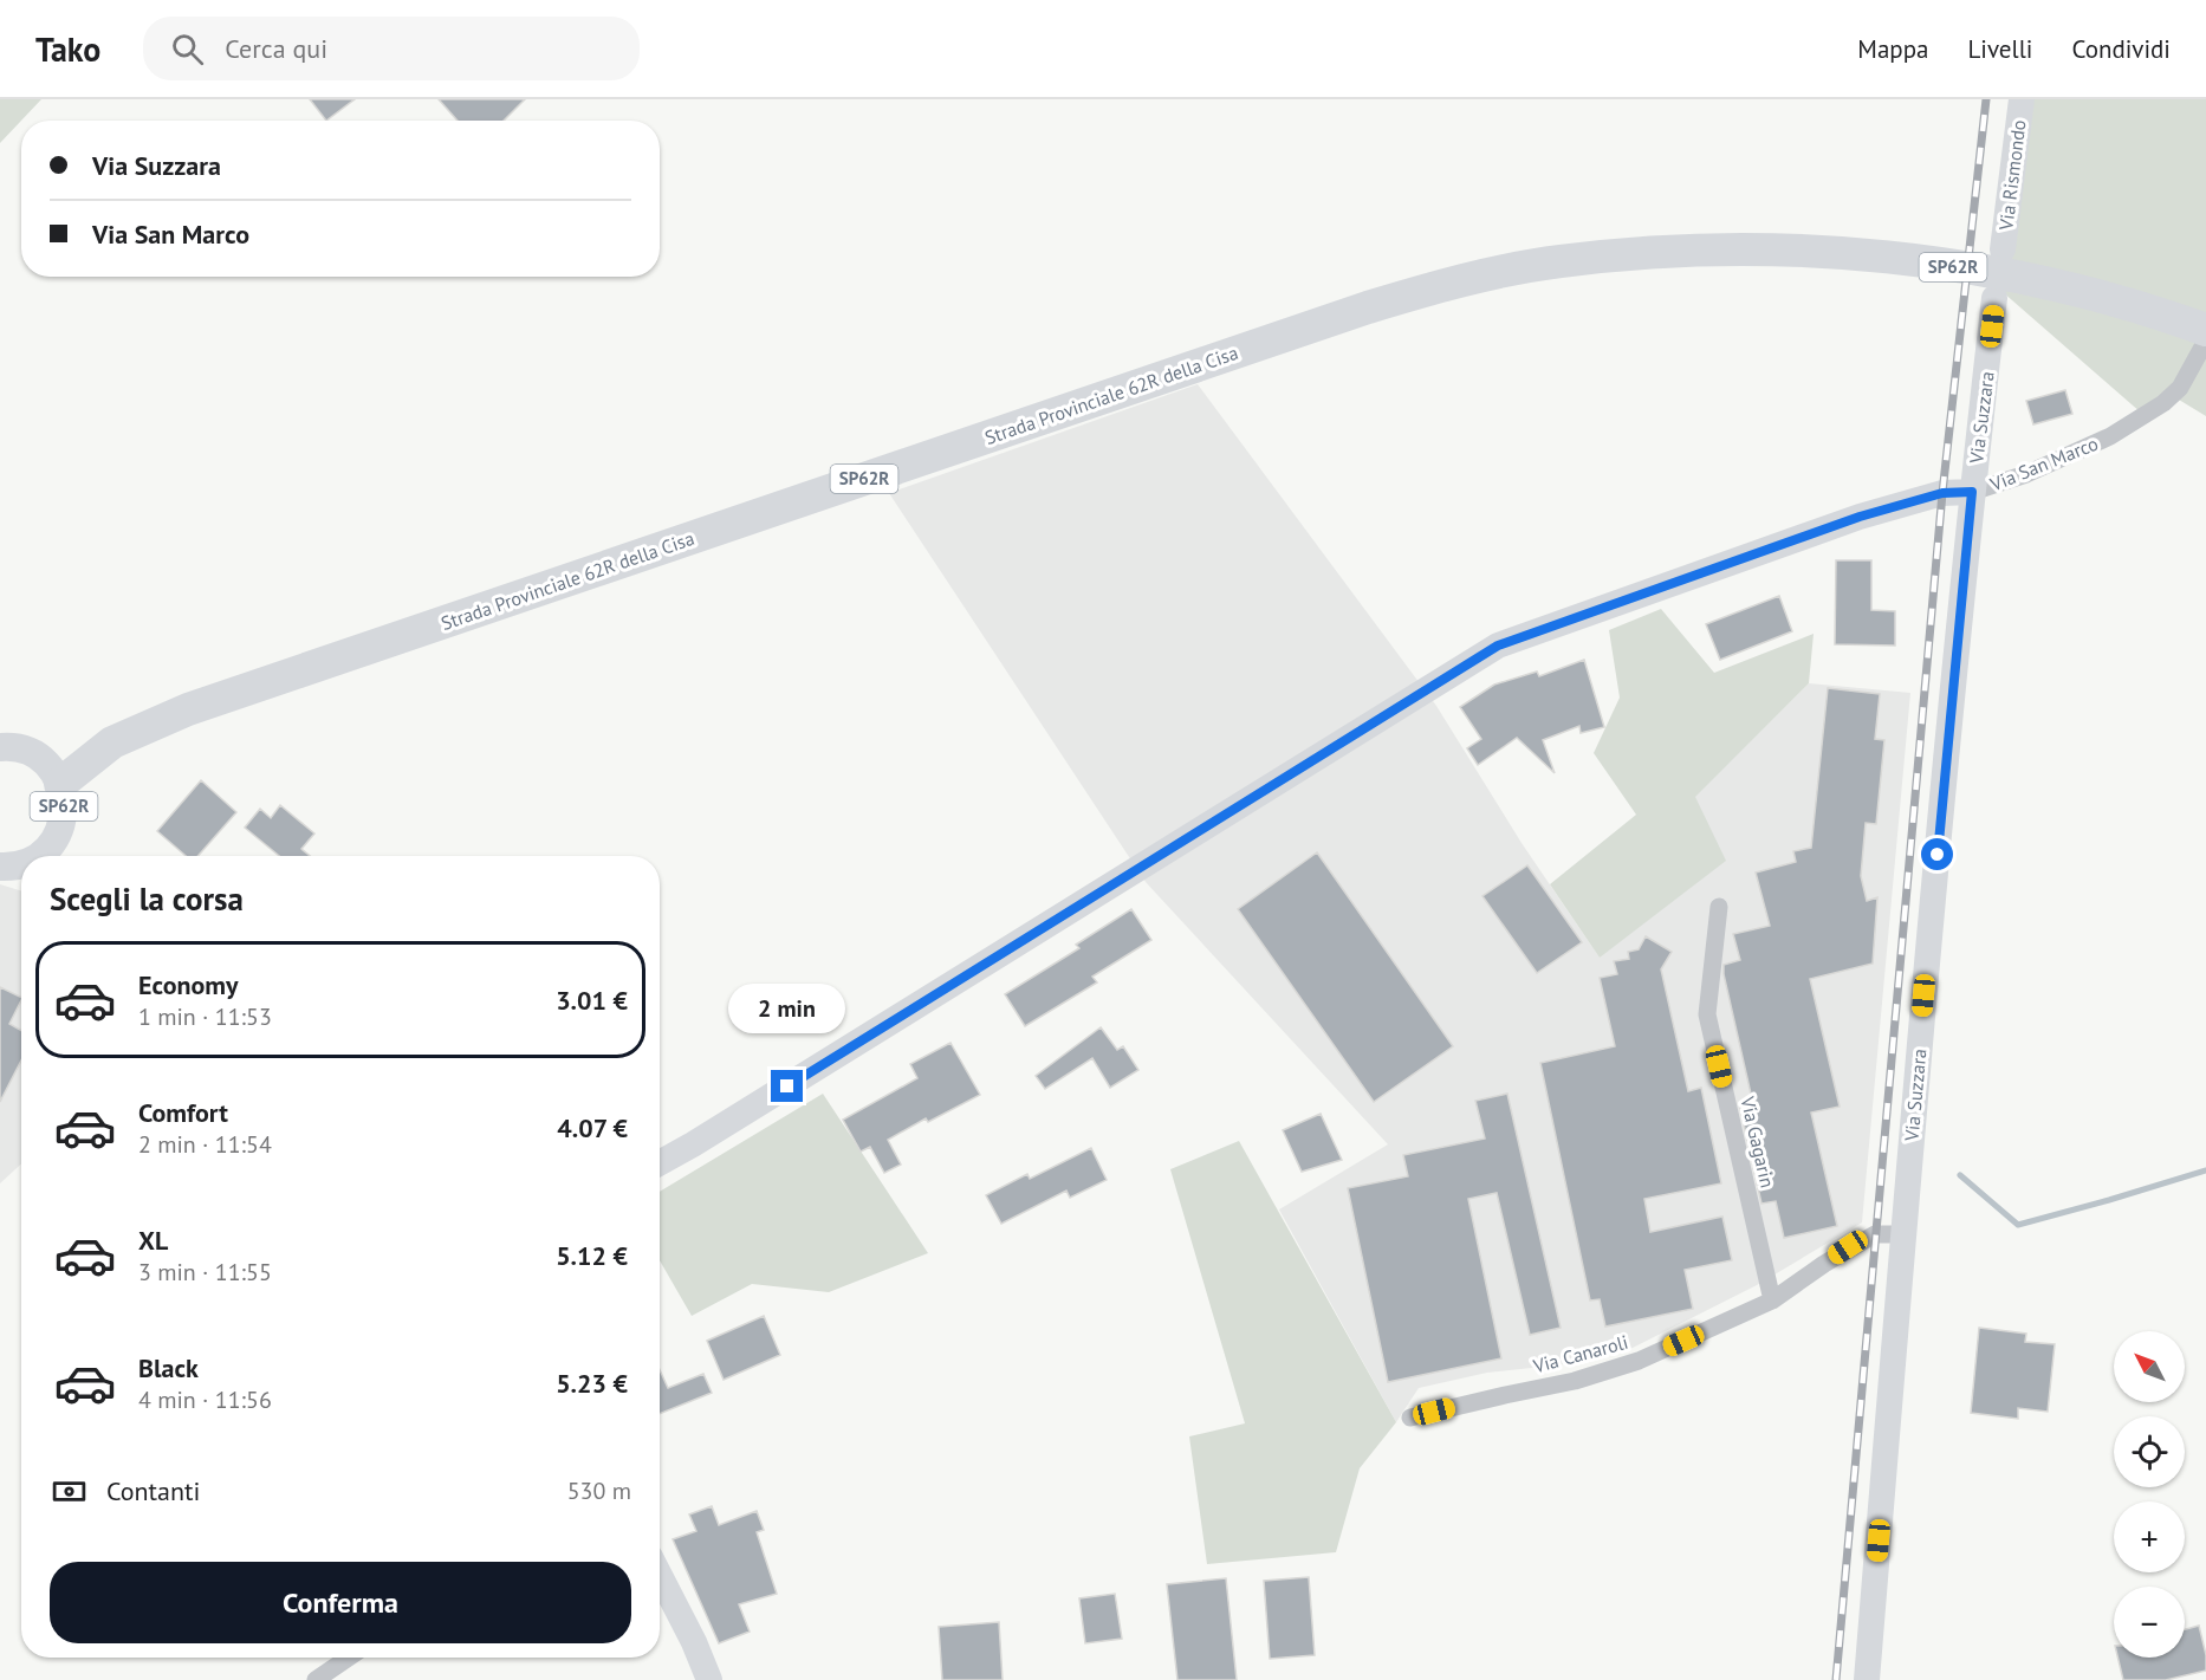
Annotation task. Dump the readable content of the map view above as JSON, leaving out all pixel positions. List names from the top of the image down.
{
  "streets": {
    "highway": ["SP62R", "Strada Provinciale 62R della Cisa"],
    "street": [
      "Via Rismondo",
      "Via Suzzara",
      "Via San Marco",
      "Via Gagarin",
      "Via Canaroli"
    ]
  },
  "crossings": [
    ["SP62R", "Strada Provinciale 62R della Cisa"],
    ["Via Suzzara", "Via San Marco"],
    ["Via Suzzara", "Via Canaroli"],
    ["Via Gagarin", "Via Canaroli"]
  ],
  "north": "top left",
  "page": {
    "header": "Tako",
    "search": "Cerca qui",
    "nav": ["Mappa", "Livelli", "Condividi"],
    "banner": ["Via Suzzara", "Via San Marco"],
    "heading": "Scegli la corsa",
    "list": [
      {
        "name": "Economy",
        "note": "1 min · 11:53",
        "value": "3.01 €"
      },
      {
        "name": "Comfort",
        "note": "2 min · 11:54",
        "value": "4.07 €"
      },
      {
        "name": "XL",
        "note": "3 min · 11:55",
        "value": "5.12 €"
      },
      {
        "name": "Black",
        "note": "4 min · 11:56",
        "value": "5.23 €"
      }
    ],
    "bubble": "2 min",
    "map_buttons": ["+", "−"],
    "pay": ["Contanti", "530 m"],
    "buttons": "Conferma"
  }
}
